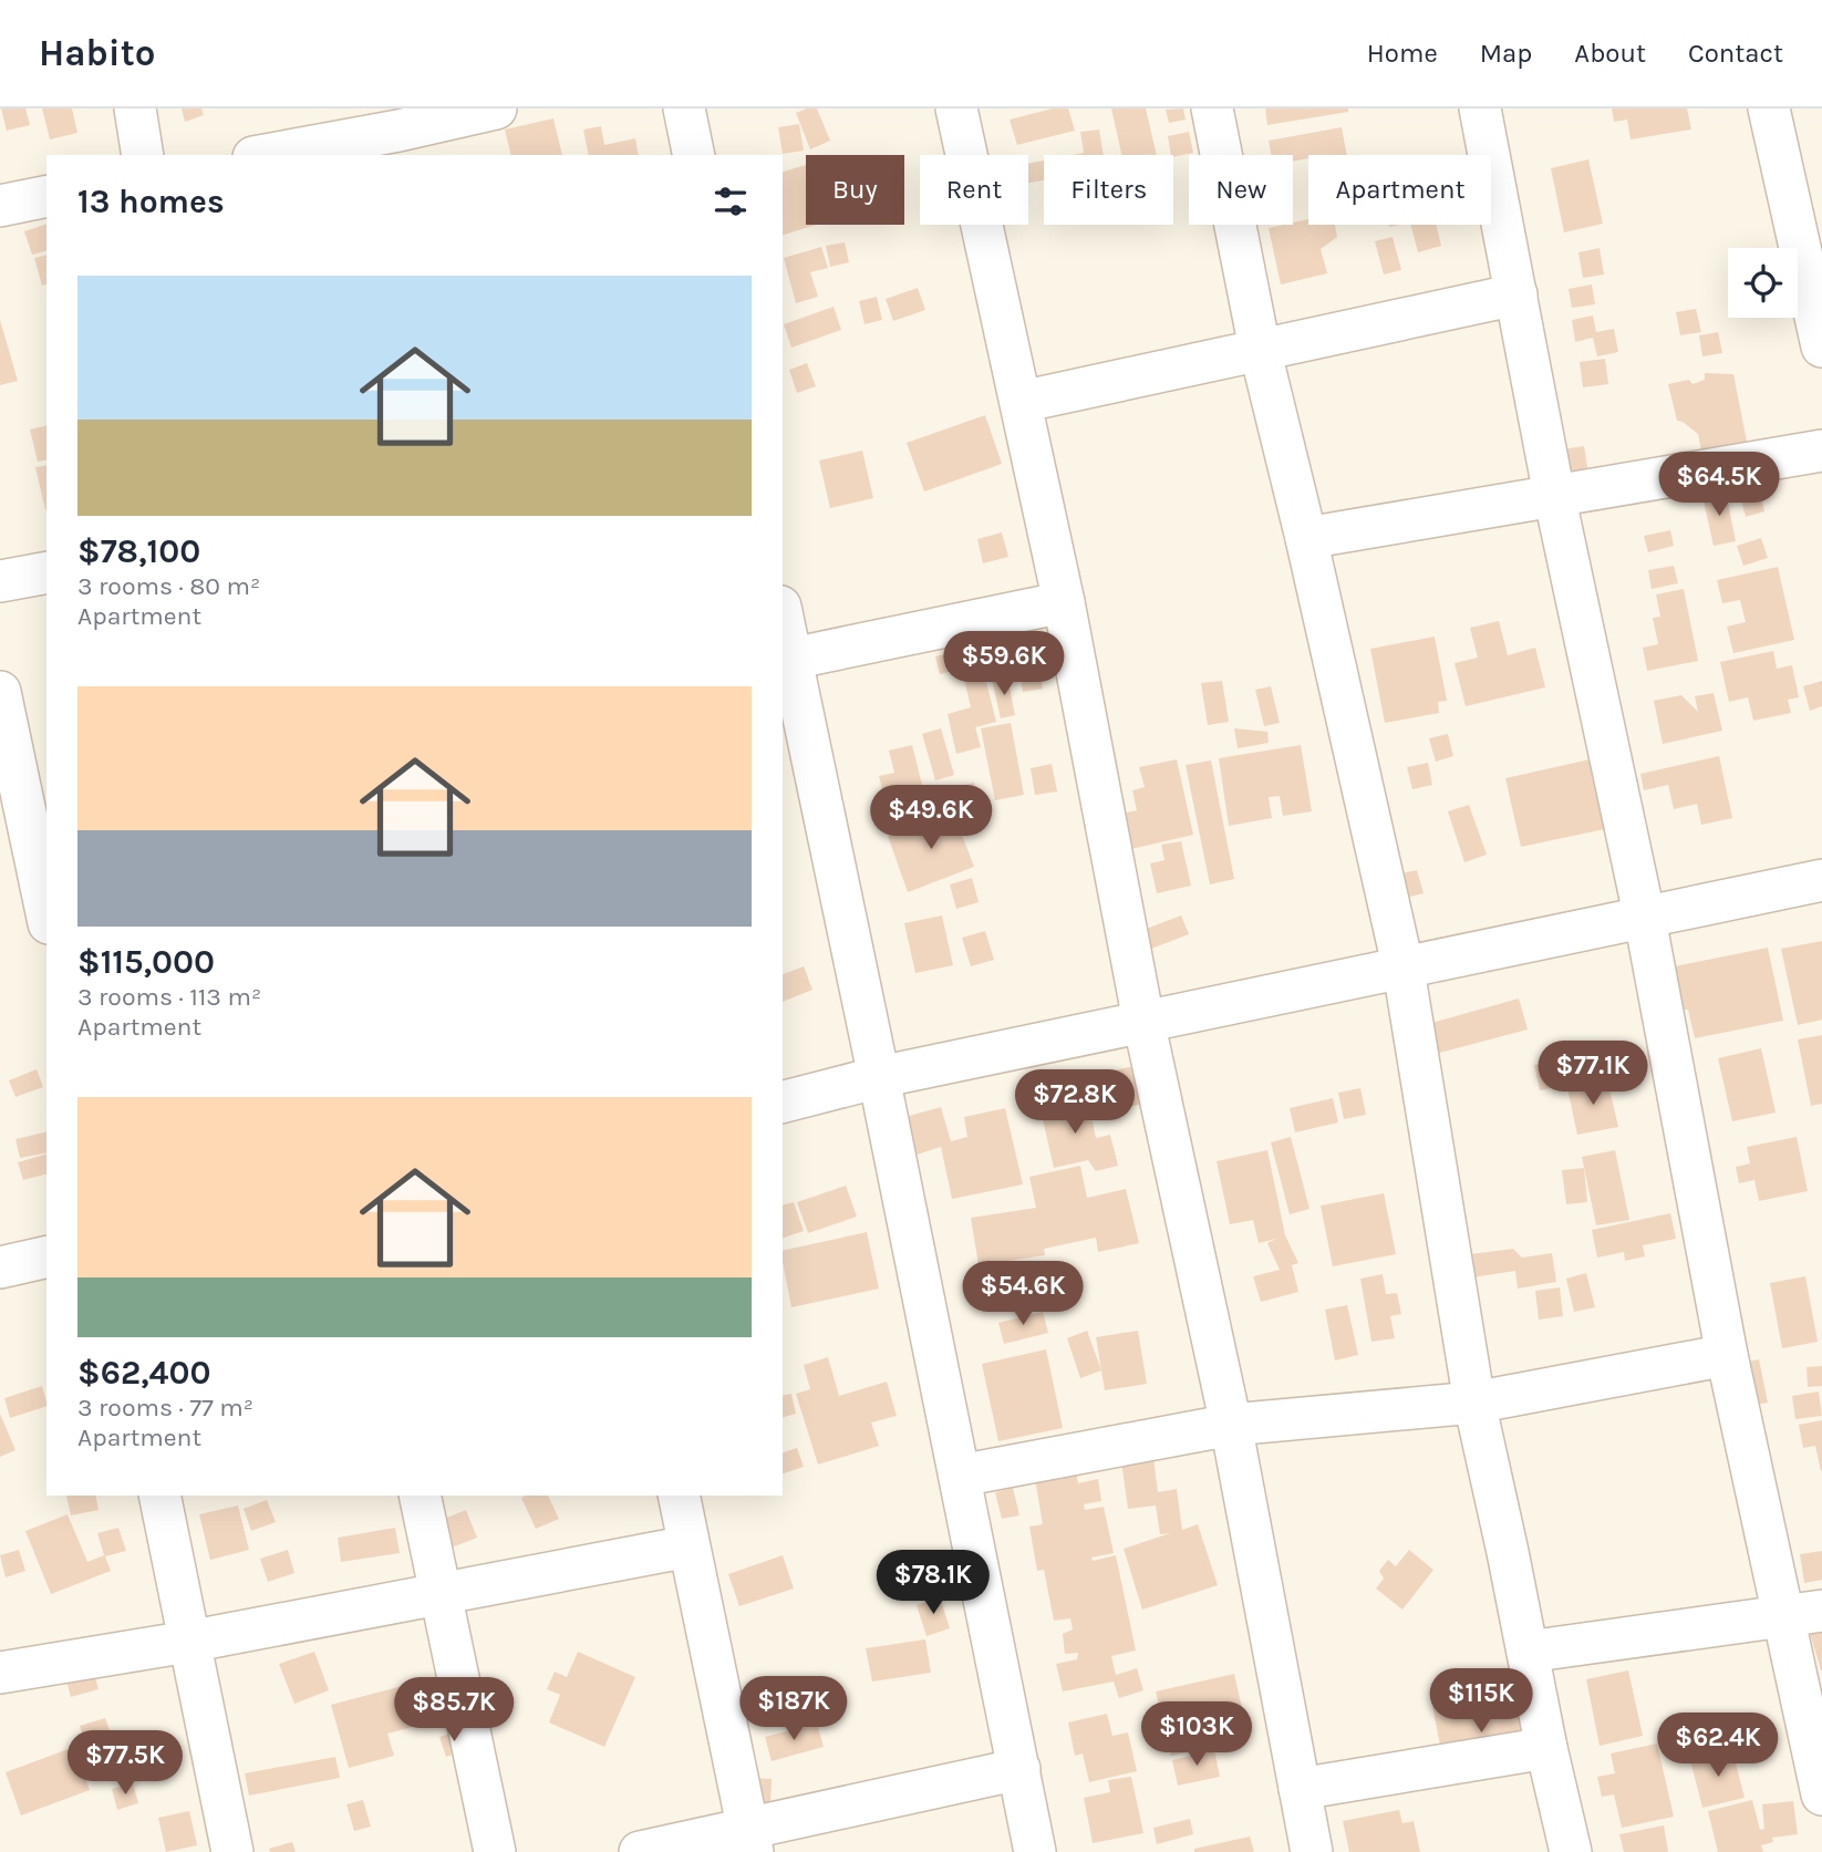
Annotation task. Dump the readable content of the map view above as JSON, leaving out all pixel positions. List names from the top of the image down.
{
  "page": {
    "header": "Habito",
    "nav": [
      "Home",
      "Map",
      "About",
      "Contact"
    ],
    "chip": [
      "Buy",
      "Rent",
      "Filters",
      "New",
      "Apartment"
    ],
    "heading": "13 homes",
    "list": [
      {
        "name": "$78,100",
        "note": "3 rooms · 80 m² · Apartment"
      },
      {
        "name": "$115,000",
        "note": "3 rooms · 113 m² · Apartment"
      },
      {
        "name": "$62,400",
        "note": "3 rooms · 77 m² · Apartment"
      }
    ],
    "price": [
      "$64.5K",
      "$59.6K",
      "$49.6K",
      "$77.1K",
      "$72.8K",
      "$54.6K",
      "$78.1K",
      "$115K",
      "$187K",
      "$85.7K",
      "$103K",
      "$62.4K",
      "$77.5K"
    ]
  }
}
